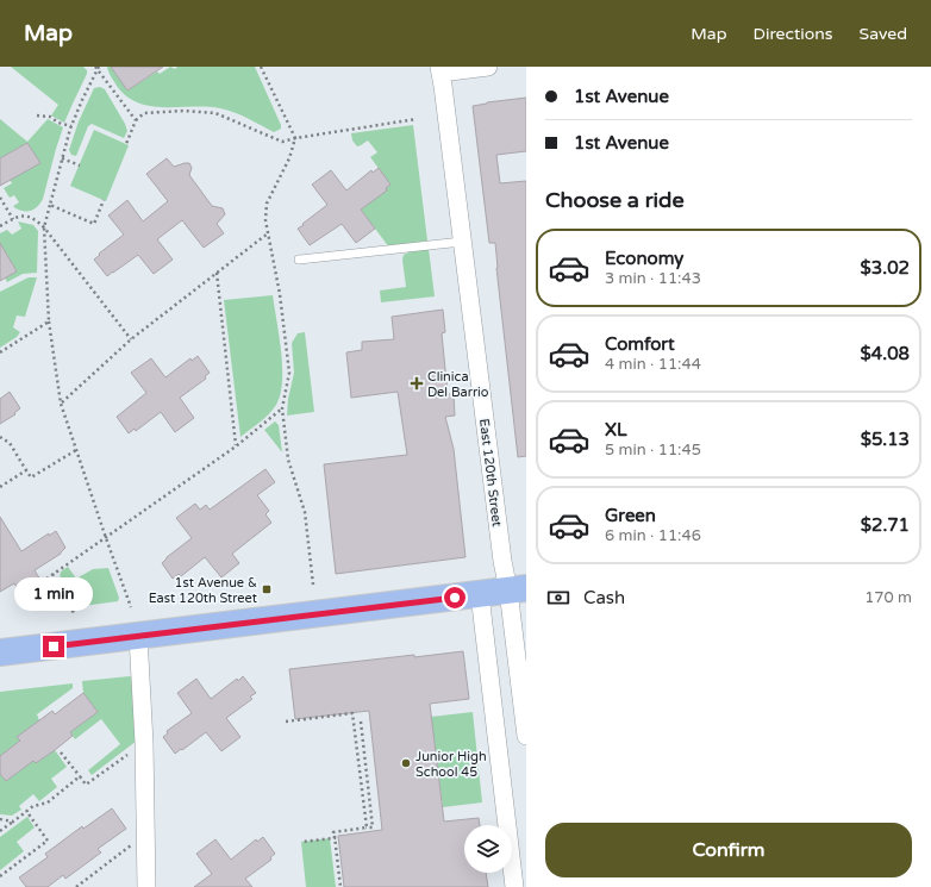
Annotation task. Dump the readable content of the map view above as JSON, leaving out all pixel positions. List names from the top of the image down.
{
  "streets": {
    "street": ["East 120th Street"]
  },
  "places": {
    "health": ["Clinica Del Barrio"],
    "transit": ["1st Avenue & East 120th Street"],
    "other": ["Junior High School 45"]
  },
  "page": {
    "header": "Map",
    "nav": ["Map", "Directions", "Saved"],
    "banner": ["1st Avenue", "1st Avenue"],
    "heading": "Choose a ride",
    "list": [
      {
        "name": "Economy",
        "note": "3 min · 11:43",
        "value": "$3.02"
      },
      {
        "name": "Comfort",
        "note": "4 min · 11:44",
        "value": "$4.08"
      },
      {
        "name": "XL",
        "note": "5 min · 11:45",
        "value": "$5.13"
      },
      {
        "name": "Green",
        "note": "6 min · 11:46",
        "value": "$2.71"
      }
    ],
    "pay": ["Cash", "170 m"],
    "bubble": "1 min",
    "buttons": "Confirm"
  }
}
